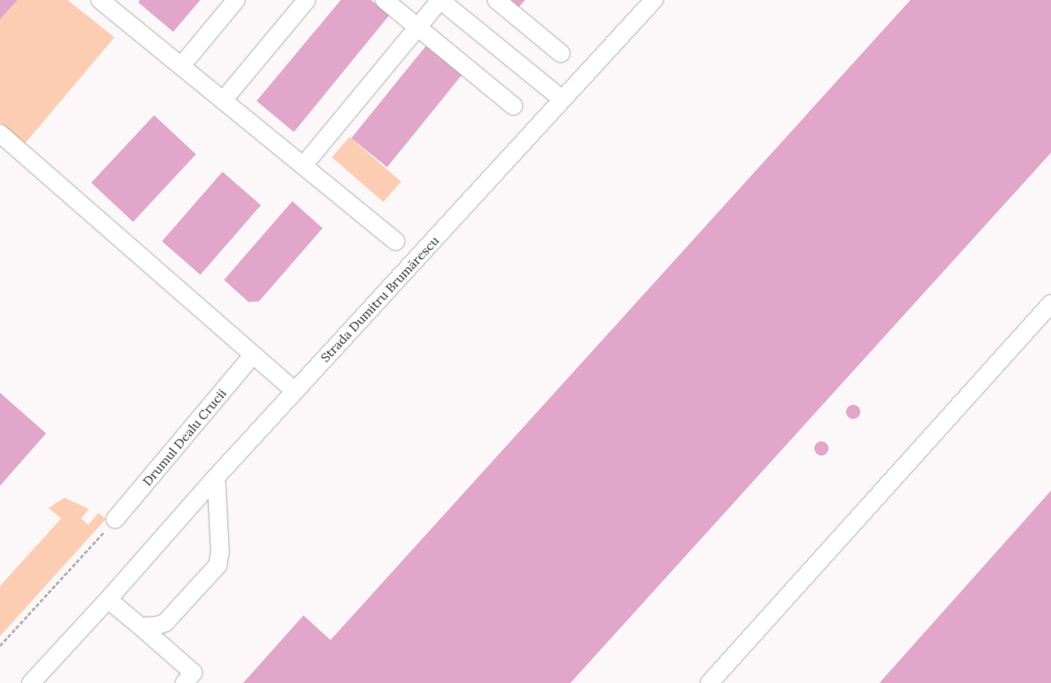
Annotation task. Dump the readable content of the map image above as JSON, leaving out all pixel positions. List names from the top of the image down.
{
  "streets": {
    "street": ["Strada Dumitru Brumărescu", "Drumul Dealu Crucii"]
  }
}
